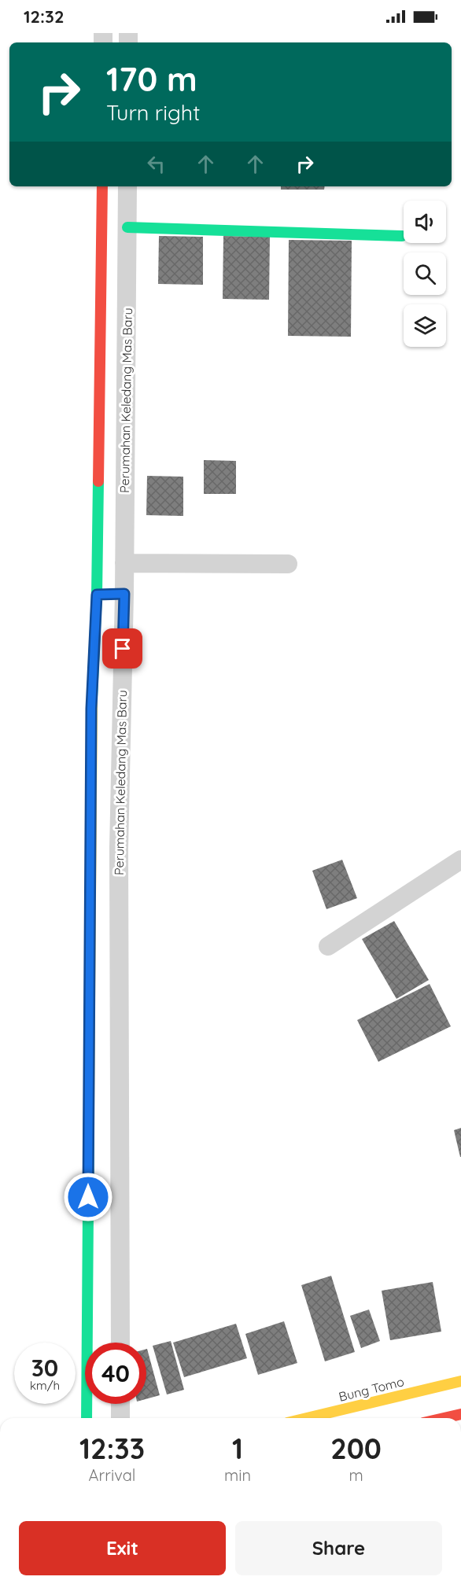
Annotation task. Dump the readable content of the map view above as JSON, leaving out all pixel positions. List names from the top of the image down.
{
  "streets": {
    "street": ["Perumahan Keledang Mas Baru", "Bung Tomo"]
  },
  "page": {
    "status": "12:32",
    "turn": ["170 m", "Turn right"],
    "speed": "30 km/h",
    "limit": "40",
    "eta": [
      "12:33",
      "Arrival",
      "1",
      "min",
      "200",
      "m"
    ],
    "buttons": ["Exit", "Share"]
  }
}
